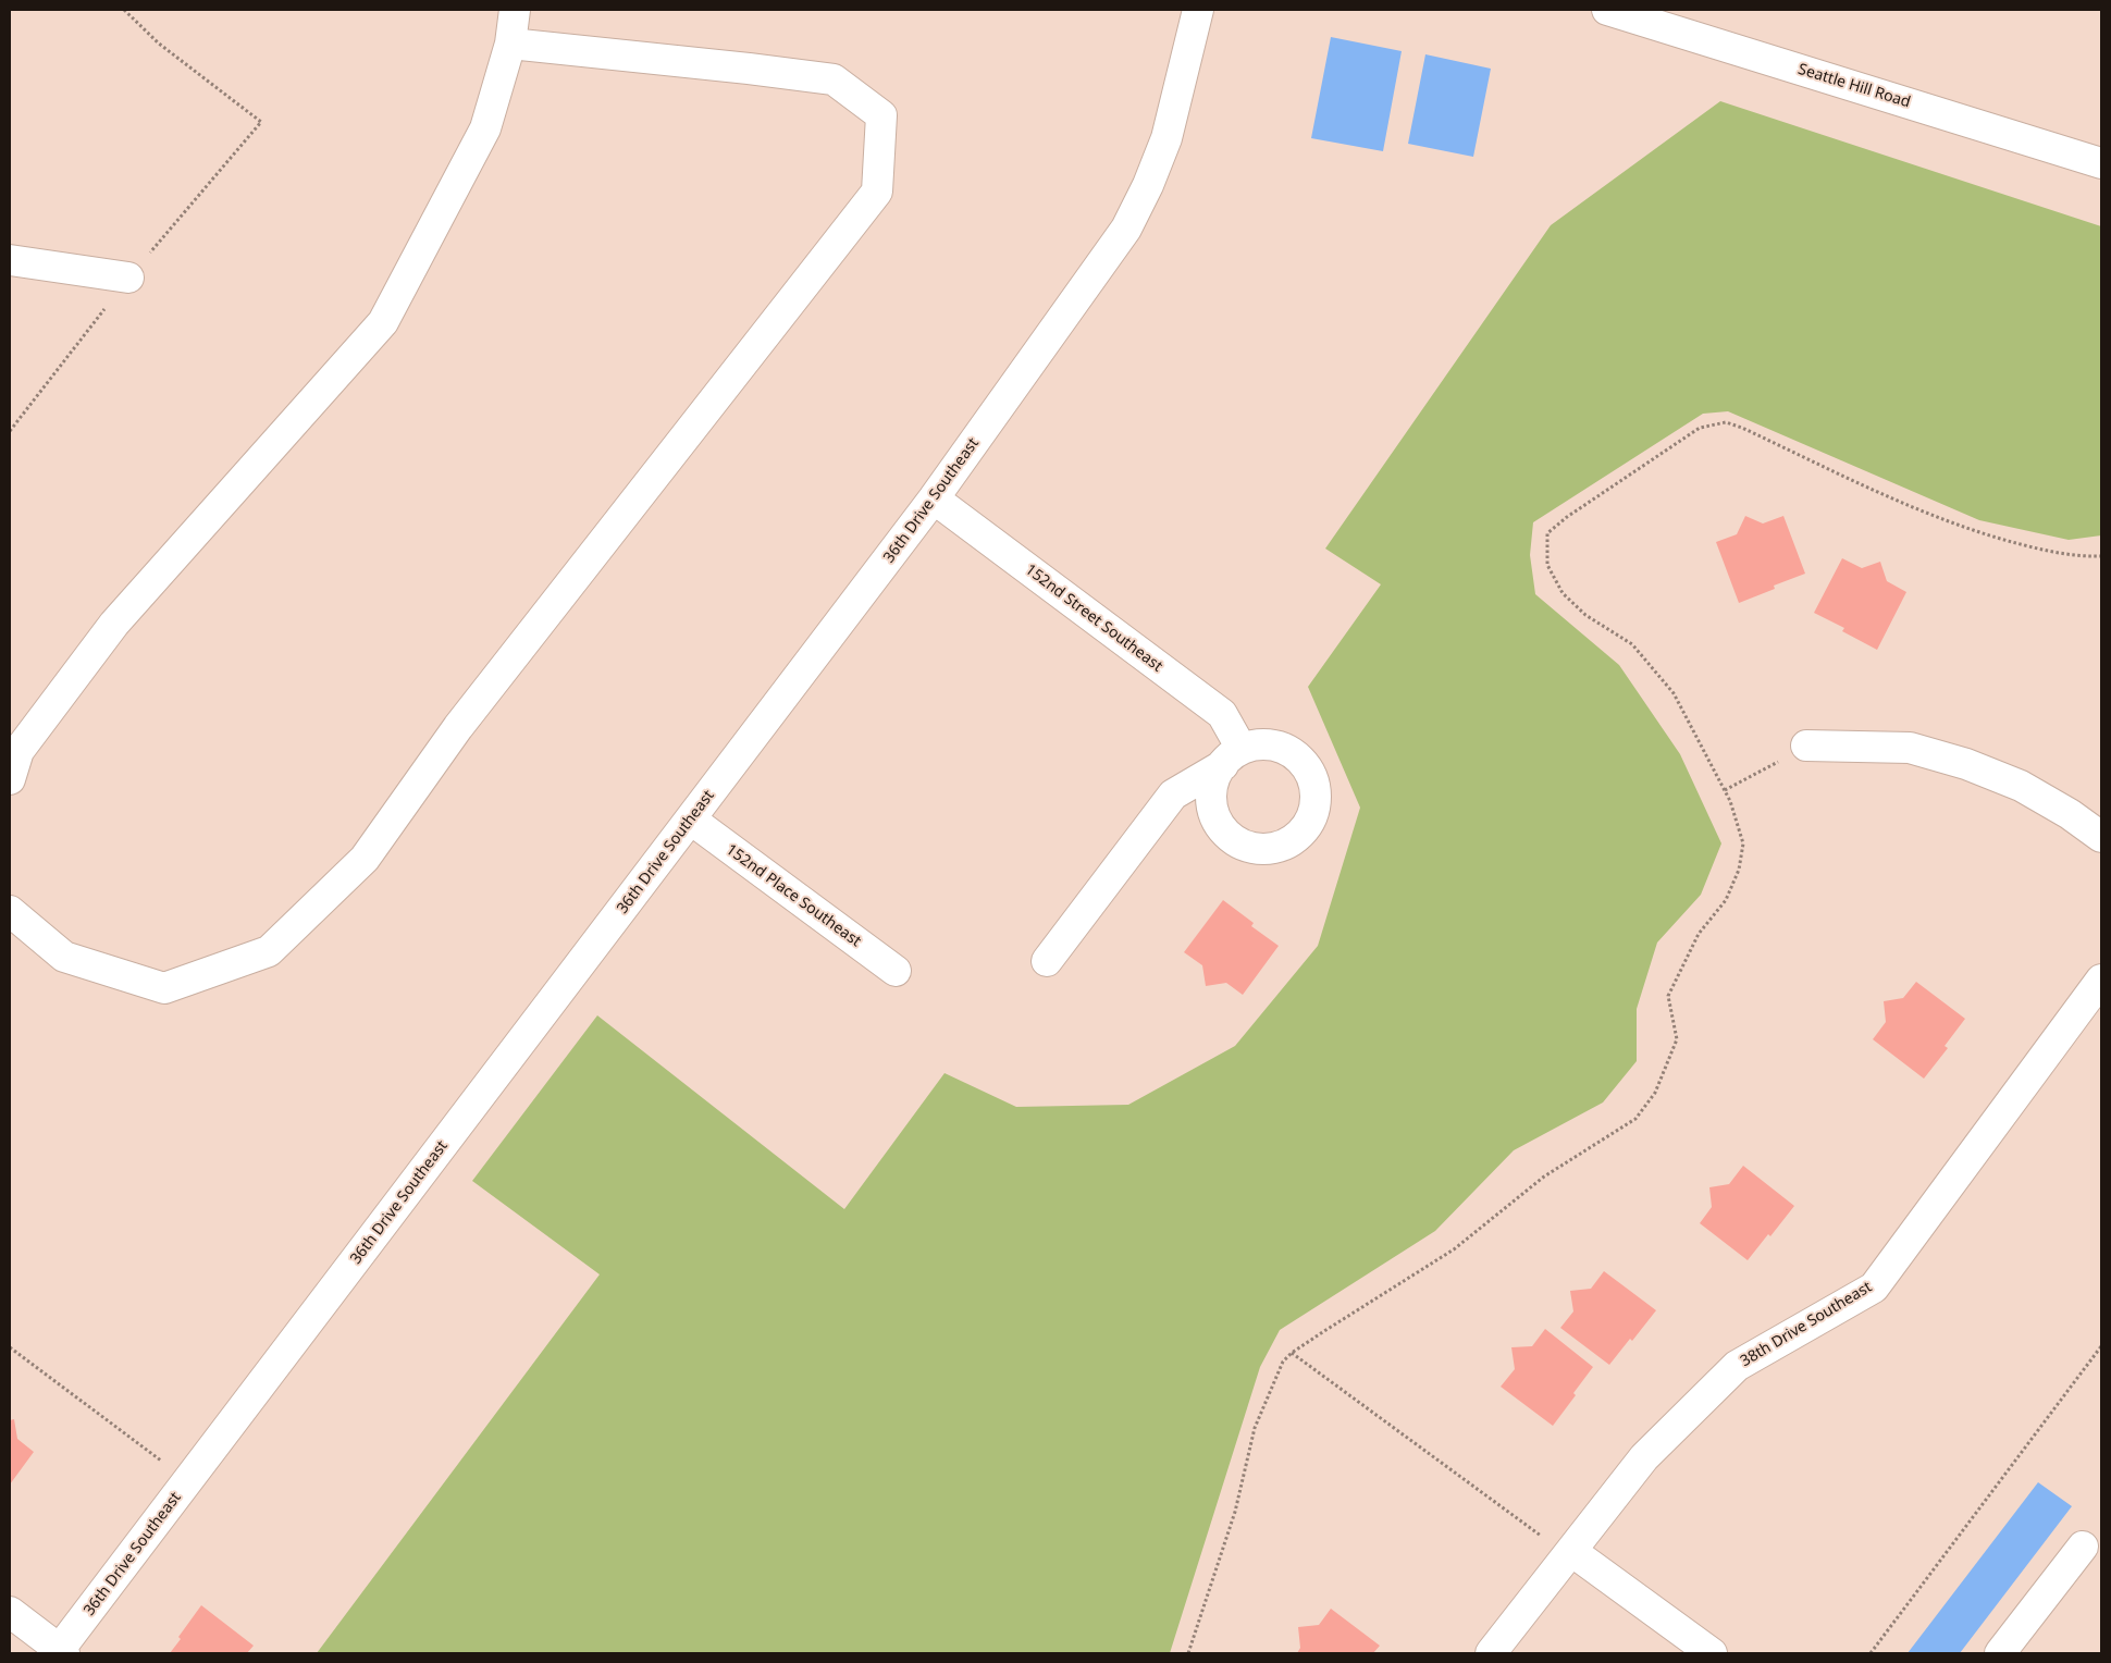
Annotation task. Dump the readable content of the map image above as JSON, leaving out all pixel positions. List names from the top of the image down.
{
  "streets": {
    "street": [
      "Seattle Hill Road",
      "36th Drive Southeast",
      "152nd Street Southeast",
      "152nd Place Southeast",
      "38th Drive Southeast"
    ]
  },
  "crossings": [
    ["36th Drive Southeast", "152nd Street Southeast"],
    ["36th Drive Southeast", "152nd Place Southeast"]
  ]
}
